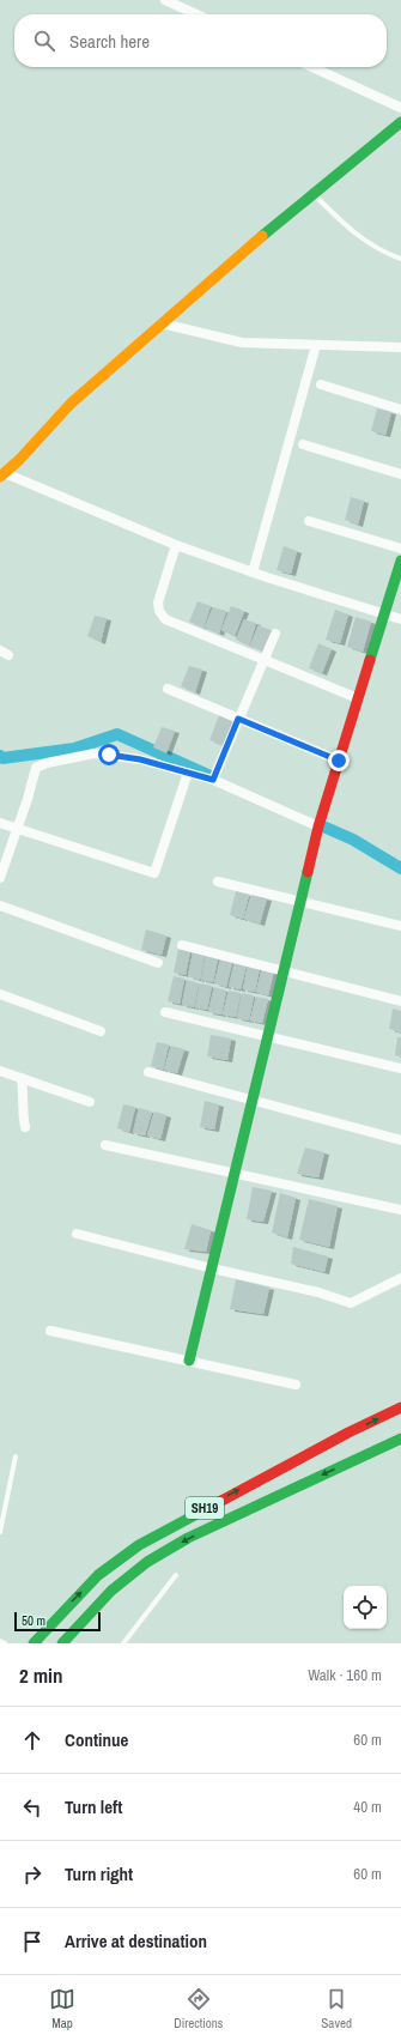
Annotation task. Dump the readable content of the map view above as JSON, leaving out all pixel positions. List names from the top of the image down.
{
  "streets": {
    "street": ["SH19"]
  },
  "scale_bar": "50 m",
  "page": {
    "search": "Search here",
    "scale": "50 m",
    "heading": ["2 min", "Walk · 160 m"],
    "list": [
      ["Continue", "60 m"],
      ["Turn left", "40 m"],
      ["Turn right", "60 m"],
      "Arrive at destination"
    ],
    "nav": ["Map", "Directions", "Saved"]
  }
}
